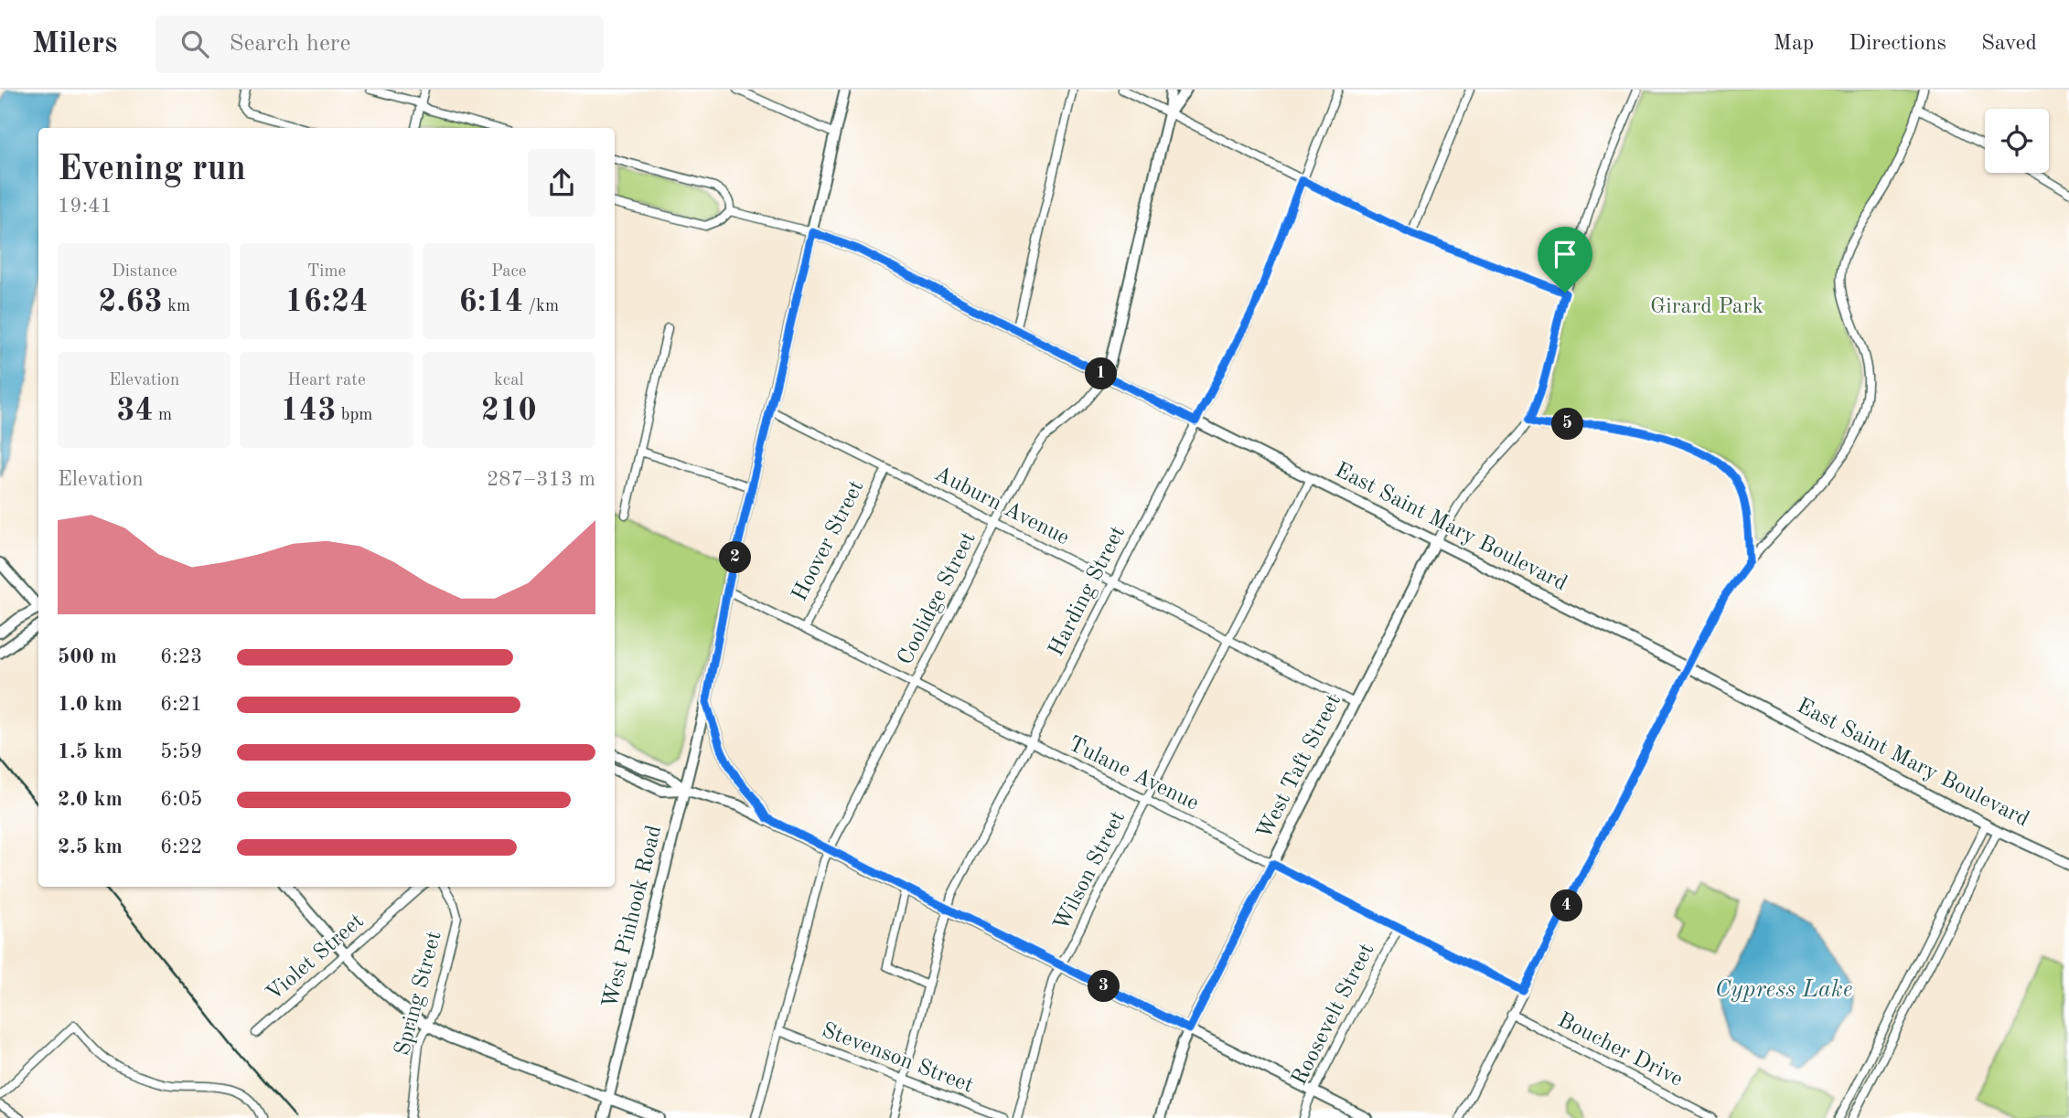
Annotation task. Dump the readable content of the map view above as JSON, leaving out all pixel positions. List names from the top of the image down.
{
  "streets": {
    "street": [
      "Auburn Avenue",
      "East Saint Mary Boulevard",
      "Hoover Street",
      "Harding Street",
      "Coolidge Street",
      "West Taft Street",
      "Tulane Avenue",
      "Wilson Street",
      "West Pinhook Road",
      "Violet Street",
      "Spring Street",
      "Roosevelt Street",
      "Boucher Drive",
      "Stevenson Street"
    ]
  },
  "crossings": [
    ["Auburn Avenue", "Hoover Street"],
    ["Auburn Avenue", "Harding Street"],
    ["Auburn Avenue", "Coolidge Street"],
    ["Auburn Avenue", "West Taft Street"],
    ["Auburn Avenue", "Wilson Street"],
    ["Auburn Avenue", "West Pinhook Road"],
    ["East Saint Mary Boulevard", "Harding Street"],
    ["East Saint Mary Boulevard", "Coolidge Street"],
    ["East Saint Mary Boulevard", "West Taft Street"],
    ["East Saint Mary Boulevard", "Wilson Street"],
    ["East Saint Mary Boulevard", "West Pinhook Road"],
    ["Hoover Street", "Tulane Avenue"],
    ["Harding Street", "Tulane Avenue"],
    ["Harding Street", "Stevenson Street"],
    ["Coolidge Street", "Tulane Avenue"],
    ["Coolidge Street", "Stevenson Street"],
    ["West Taft Street", "Tulane Avenue"],
    ["Tulane Avenue", "Wilson Street"],
    ["Tulane Avenue", "West Pinhook Road"],
    ["Tulane Avenue", "Roosevelt Street"]
  ],
  "water": ["Cypress Lake"],
  "parks": ["Girard Park"],
  "page": {
    "header": "Milers",
    "search": "Search here",
    "nav": ["Map", "Directions", "Saved"],
    "heading": ["Evening run", "19:41"],
    "stats": [
      ["Distance", "2.63 km"],
      ["Time", "16:24"],
      ["Pace", "6:14 /km"],
      ["Elevation", "34 m"],
      ["Heart rate", "143 bpm"],
      ["kcal", "210"]
    ],
    "pins": [
      "1",
      "5",
      "2",
      "4",
      "3"
    ],
    "chart": ["Elevation", "287–313 m"],
    "list": [
      {
        "name": "500 m",
        "note": "6:23"
      },
      {
        "name": "1.0 km",
        "note": "6:21"
      },
      {
        "name": "1.5 km",
        "note": "5:59"
      },
      {
        "name": "2.0 km",
        "note": "6:05"
      },
      {
        "name": "2.5 km",
        "note": "6:22"
      }
    ]
  }
}
